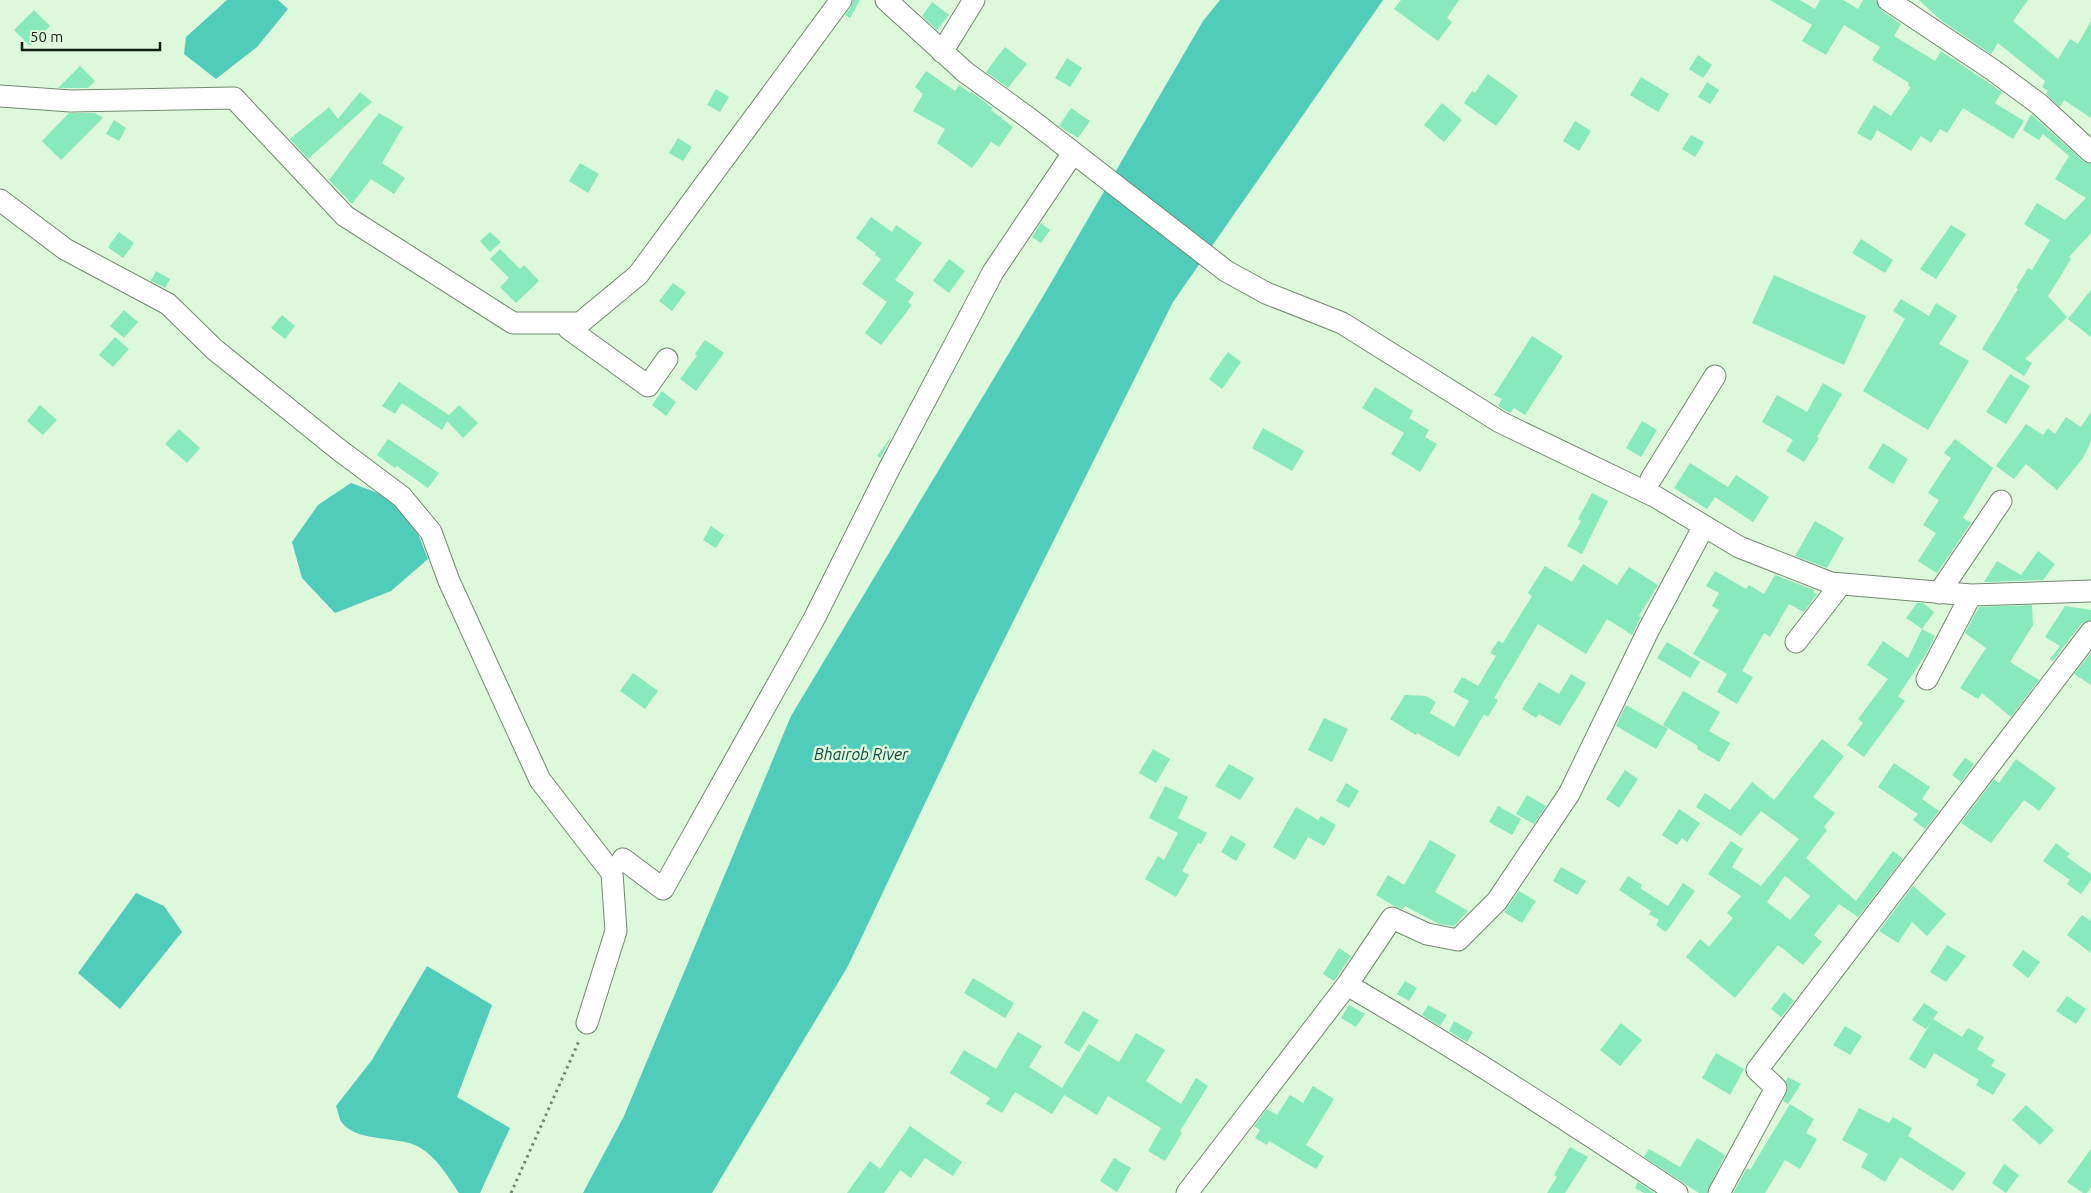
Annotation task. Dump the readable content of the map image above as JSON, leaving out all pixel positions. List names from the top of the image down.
{
  "water": ["Bhairob River"],
  "scale_bar": "50 m"
}
